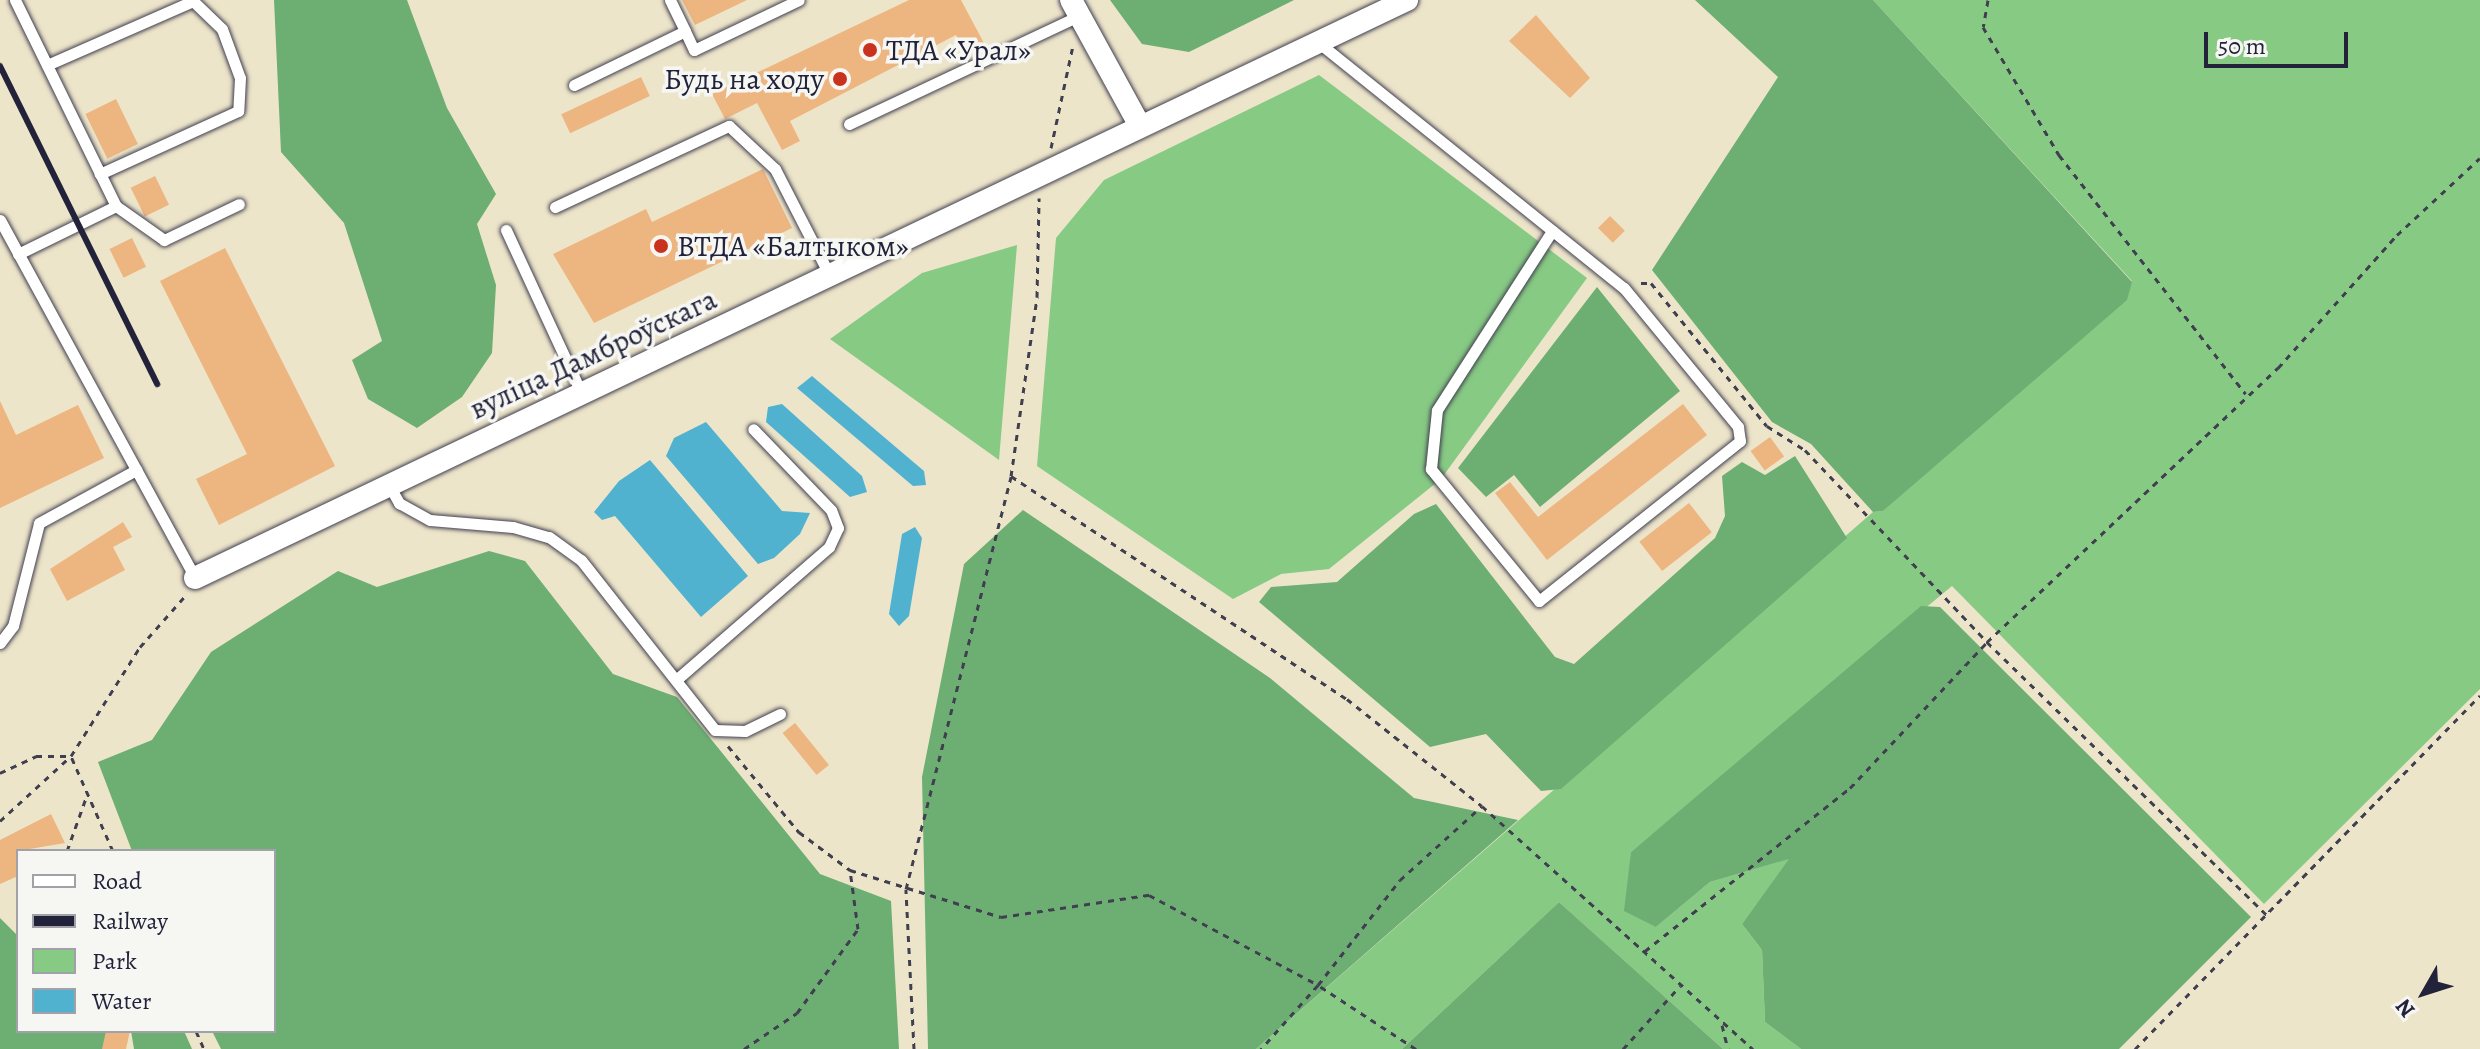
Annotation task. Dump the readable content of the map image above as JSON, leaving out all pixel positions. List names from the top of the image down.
{
  "streets": {
    "street": ["вуліца Дамброўскага"]
  },
  "places": ["ТДА «Урал»", "Будь на ходу", "ВТДА «Балтыком»"],
  "legend": [
    "Road",
    "Railway",
    "Park",
    "Water"
  ],
  "scale_bar": "50 m",
  "north": "bottom left"
}
